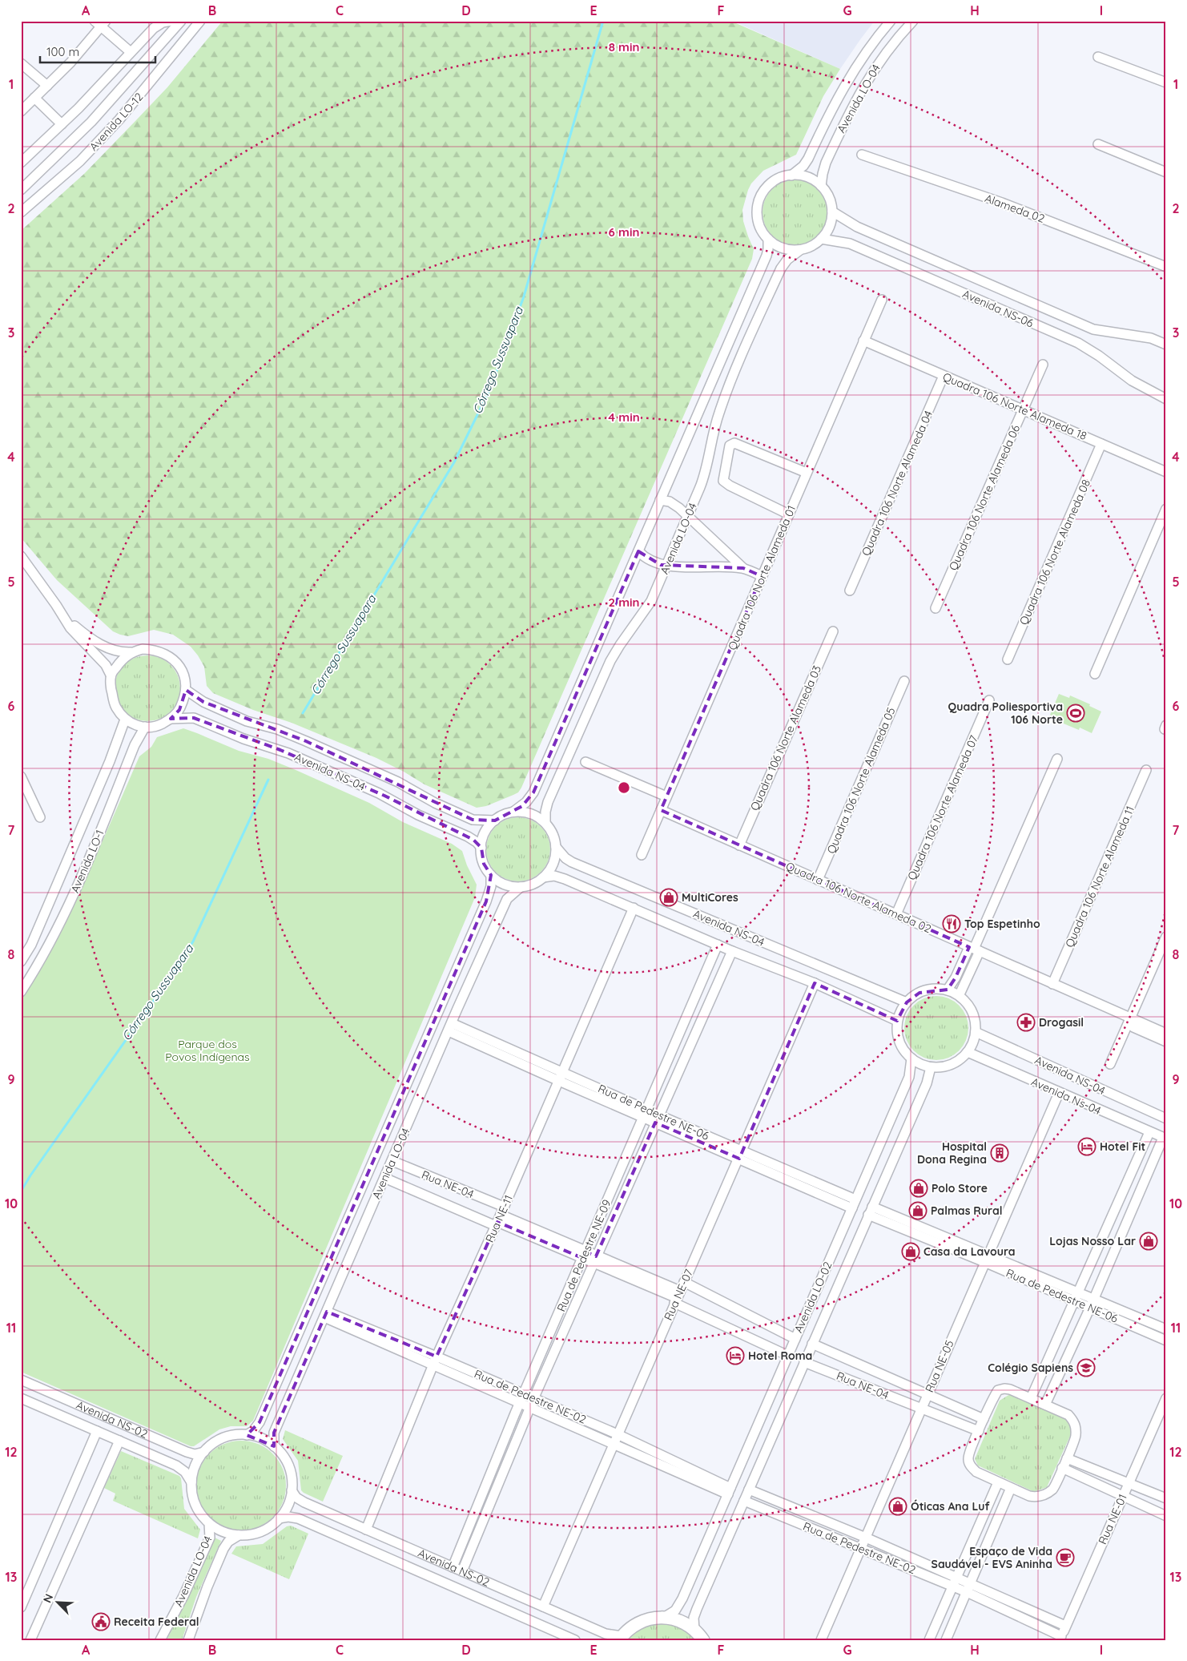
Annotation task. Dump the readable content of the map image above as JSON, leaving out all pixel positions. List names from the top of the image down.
{
  "streets": {
    "main road": ["Avenida NS-02"],
    "street": [
      "Avenida LO-04",
      "Avenida LO-12",
      "Alameda 02",
      "Avenida NS-06",
      "Quadra 106 Norte Alameda 18",
      "Quadra 106 Norte Alameda 04",
      "Quadra 106 Norte Alameda 06",
      "Quadra 106 Norte Alameda 08",
      "Quadra 106 Norte Alameda 01",
      "Quadra 106 Norte Alameda 03",
      "Avenida NS-04",
      "Quadra 106 Norte Alameda 05",
      "Quadra 106 Norte Alameda 07",
      "Avenida LO-1",
      "Quadra 106 Norte Alameda 11",
      "Quadra 106 Norte Alameda 02",
      "Avenida Ns-04",
      "Rua de Pedestre NE-06",
      "Rua NE-04",
      "Rua NE-11",
      "Rua de Pedestre NE-09",
      "Rua NE-07",
      "Avenida LO-02",
      "Rua NE-05",
      "Rua de Pedestre NE-02",
      "Rua NE-01"
    ]
  },
  "crossings": [
    ["Avenida LO-04", "Avenida NS-06"],
    ["Avenida LO-04", "Avenida NS-04"],
    ["Avenida LO-04", "Rua de Pedestre NE-06"],
    ["Avenida LO-04", "Rua NE-04"],
    ["Avenida LO-04", "Rua de Pedestre NE-02"],
    ["Avenida LO-04", "Avenida NS-02"],
    ["Quadra 106 Norte Alameda 18", "Quadra 106 Norte Alameda 04"],
    ["Quadra 106 Norte Alameda 18", "Quadra 106 Norte Alameda 06"],
    ["Quadra 106 Norte Alameda 18", "Quadra 106 Norte Alameda 08"],
    ["Quadra 106 Norte Alameda 18", "Quadra 106 Norte Alameda 01"],
    ["Quadra 106 Norte Alameda 01", "Quadra 106 Norte Alameda 02"],
    ["Quadra 106 Norte Alameda 03", "Quadra 106 Norte Alameda 02"],
    ["Avenida NS-04", "Avenida LO-1"],
    ["Avenida NS-04", "Avenida Ns-04"],
    ["Avenida NS-04", "Rua NE-11"],
    ["Avenida NS-04", "Rua de Pedestre NE-09"],
    ["Avenida NS-04", "Rua NE-07"],
    ["Avenida NS-04", "Avenida LO-02"],
    ["Quadra 106 Norte Alameda 05", "Quadra 106 Norte Alameda 02"],
    ["Quadra 106 Norte Alameda 07", "Quadra 106 Norte Alameda 02"],
    ["Quadra 106 Norte Alameda 11", "Quadra 106 Norte Alameda 02"],
    ["Avenida Ns-04", "Avenida LO-02"],
    ["Avenida Ns-04", "Rua NE-05"],
    ["Rua de Pedestre NE-06", "Rua NE-11"],
    ["Rua de Pedestre NE-06", "Rua de Pedestre NE-09"],
    ["Rua de Pedestre NE-06", "Rua NE-07"],
    ["Rua de Pedestre NE-06", "Avenida LO-02"],
    ["Rua de Pedestre NE-06", "Rua NE-05"],
    ["Rua NE-04", "Rua NE-11"],
    ["Rua NE-04", "Avenida LO-02"],
    ["Rua NE-04", "Rua NE-05"],
    ["Rua NE-11", "Rua de Pedestre NE-02"],
    ["Rua NE-11", "Avenida NS-02"],
    ["Rua de Pedestre NE-09", "Rua de Pedestre NE-02"],
    ["Rua de Pedestre NE-09", "Avenida NS-02"],
    ["Rua NE-07", "Rua de Pedestre NE-02"],
    ["Rua NE-07", "Avenida NS-02"],
    ["Avenida LO-02", "Rua de Pedestre NE-02"],
    ["Avenida LO-02", "Avenida NS-02"],
    ["Rua NE-05", "Rua de Pedestre NE-02"],
    ["Rua de Pedestre NE-02", "Rua NE-01"]
  ],
  "water": ["Córrego Sussuapara"],
  "parks": ["Parque dos Povos Indígenas"],
  "places": {
    "sports": ["Quadra Poliesportiva 106 Norte"],
    "shop": [
      "MultiCores",
      "Polo Store",
      "Palmas Rural",
      "Lojas Nosso Lar",
      "Casa da Lavoura",
      "Óticas Ana Luf"
    ],
    "restaurant": ["Top Espetinho"],
    "pharmacy": ["Drogasil"],
    "hotel": ["Hotel Fit", "Hotel Roma"],
    "building": ["Hospital Dona Regina"],
    "school or university": ["Colégio Sapiens"],
    "cafe": ["Espaço de Vida Saudável - EVS Aninha"],
    "public building": ["Receita Federal"]
  },
  "scale_bar": "100 m",
  "north": "top left",
  "grid": {
    "columns": [
      "A",
      "B",
      "C",
      "D",
      "E",
      "F",
      "G",
      "H",
      "I"
    ],
    "rows": [
      "1",
      "2",
      "3",
      "4",
      "5",
      "6",
      "7",
      "8",
      "9",
      "10",
      "11",
      "12",
      "13"
    ]
  },
  "rings": [
    "8 min",
    "6 min",
    "4 min",
    "2 min"
  ]
}
